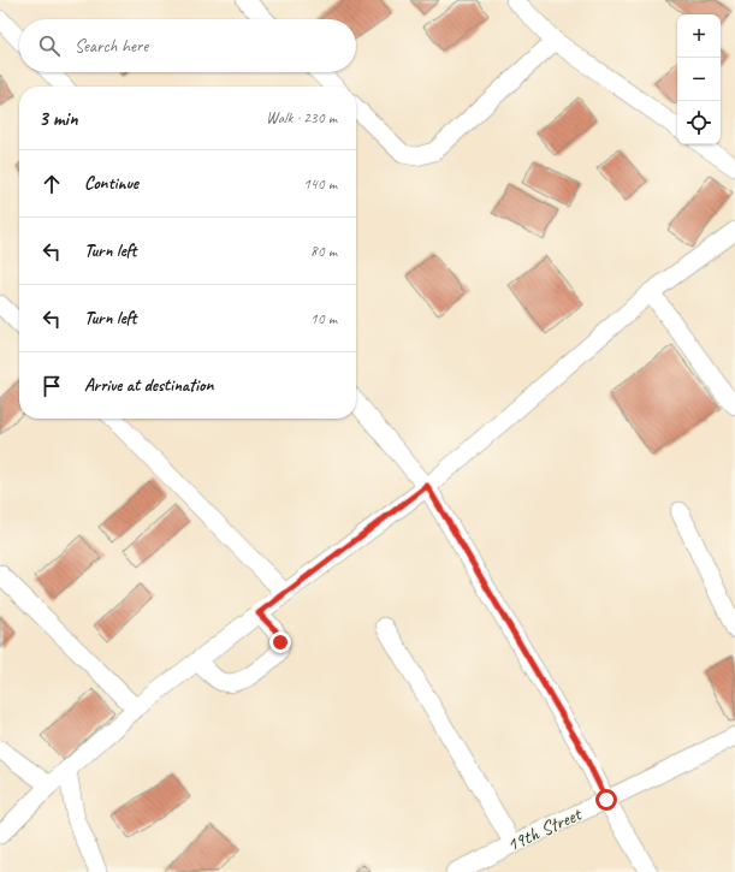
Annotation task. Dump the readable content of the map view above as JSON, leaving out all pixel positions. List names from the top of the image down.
{
  "streets": {
    "street": ["19th Street"]
  },
  "page": {
    "map_buttons": ["+", "−"],
    "search": "Search here",
    "heading": ["3 min", "Walk · 230 m"],
    "list": [
      ["Continue", "140 m"],
      ["Turn left", "80 m"],
      ["Turn left", "10 m"],
      "Arrive at destination"
    ]
  }
}
